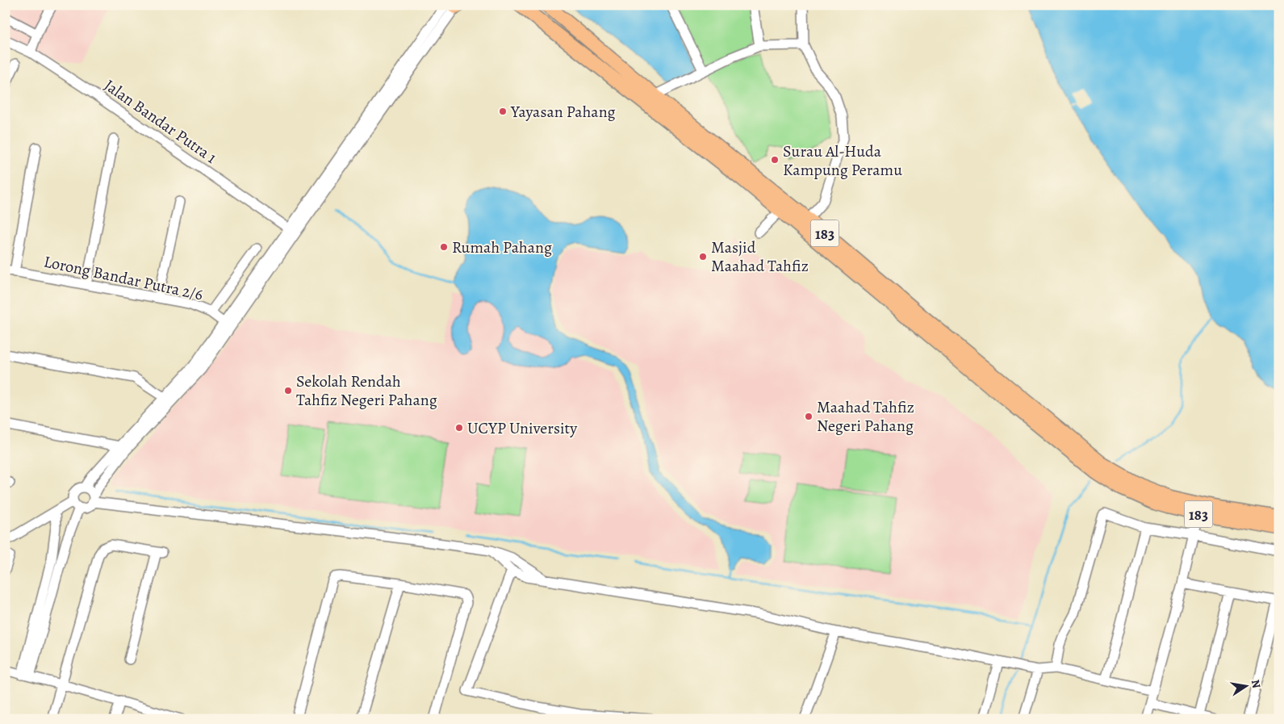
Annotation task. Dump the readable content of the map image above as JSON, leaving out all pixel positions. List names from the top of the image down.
{
  "streets": {
    "highway": ["183"],
    "street": ["Jalan Bandar Putra 1", "Lorong Bandar Putra 2/6"]
  },
  "places": [
    "Yayasan Pahang",
    "Surau Al-Huda Kampung Peramu",
    "Rumah Pahang",
    "Masjid Maahad Tahfiz",
    "Sekolah Rendah Tahfiz Negeri Pahang",
    "Maahad Tahfiz Negeri Pahang",
    "UCYP University"
  ],
  "north": "right"
}
